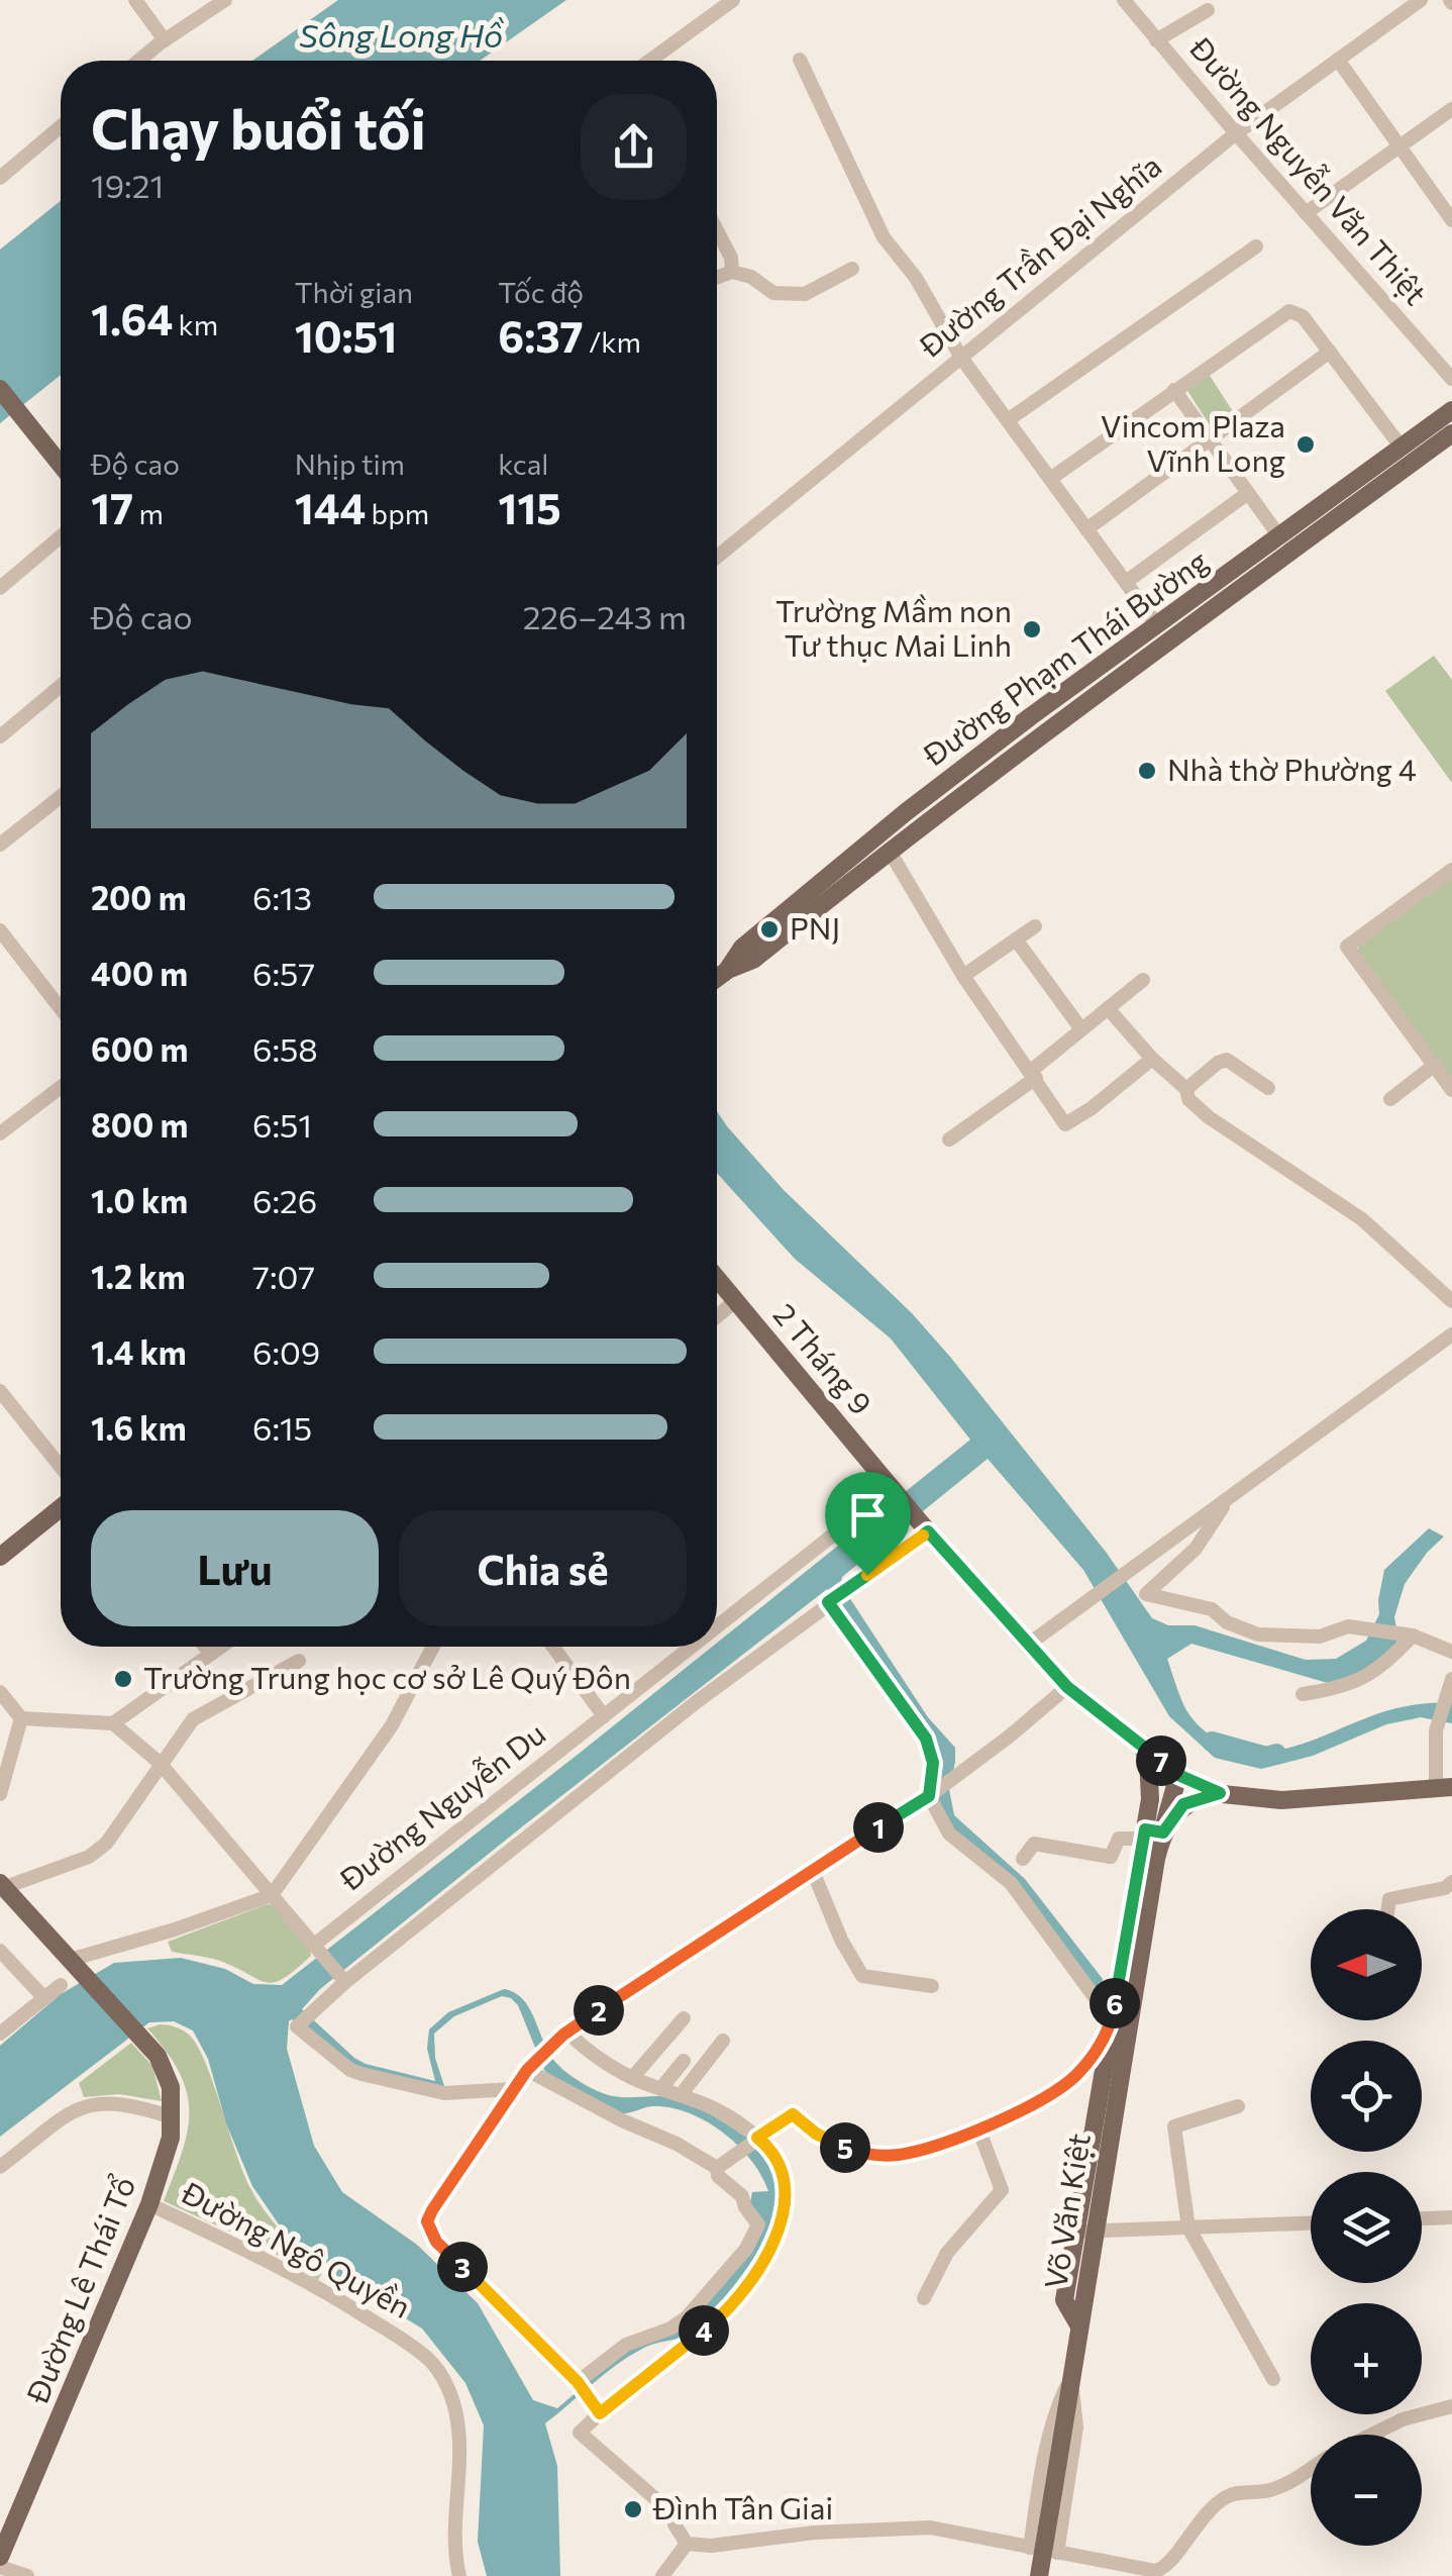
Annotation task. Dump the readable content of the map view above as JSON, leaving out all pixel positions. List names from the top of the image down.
{
  "streets": {
    "main road": [
      "Đường Phạm Thái Bường",
      "2 Tháng 9",
      "Võ Văn Kiệt",
      "Đường Lê Thái Tổ"
    ],
    "street": [
      "Đường Nguyễn Văn Thiệt",
      "Đường Trần Đại Nghĩa",
      "Đường Nguyễn Du",
      "Đường Ngô Quyền"
    ]
  },
  "crossings": [
    ["Đường Nguyễn Văn Thiệt", "Đường Trần Đại Nghĩa"],
    ["2 Tháng 9", "Đường Nguyễn Du"],
    ["2 Tháng 9", "Võ Văn Kiệt"],
    ["Đường Ngô Quyền", "Đường Lê Thái Tổ"]
  ],
  "water": ["Sông Long Hồ"],
  "places": [
    "Vincom Plaza Vĩnh Long",
    "Trường Mầm non Tư thục Mai Linh",
    "Nhà thờ Phường 4",
    "PNJ",
    "Trường Trung học cơ sở Lê Quý Đôn",
    "Đình Tân Giai"
  ],
  "north": "left",
  "page": {
    "heading": ["Chạy buổi tối", "19:21"],
    "stats": [
      ["1.64 km"],
      ["Thời gian", "10:51"],
      ["Tốc độ", "6:37 /km"],
      ["Độ cao", "17 m"],
      ["Nhịp tim", "144 bpm"],
      ["kcal", "115"]
    ],
    "chart": ["Độ cao", "226–243 m"],
    "list": [
      {
        "name": "200 m",
        "note": "6:13"
      },
      {
        "name": "400 m",
        "note": "6:57"
      },
      {
        "name": "600 m",
        "note": "6:58"
      },
      {
        "name": "800 m",
        "note": "6:51"
      },
      {
        "name": "1.0 km",
        "note": "6:26"
      },
      {
        "name": "1.2 km",
        "note": "7:07"
      },
      {
        "name": "1.4 km",
        "note": "6:09"
      },
      {
        "name": "1.6 km",
        "note": "6:15"
      }
    ],
    "buttons": ["Lưu", "Chia sẻ"],
    "pins": [
      "7",
      "1",
      "6",
      "2",
      "5",
      "3",
      "4"
    ],
    "map_buttons": ["+", "−"]
  }
}
